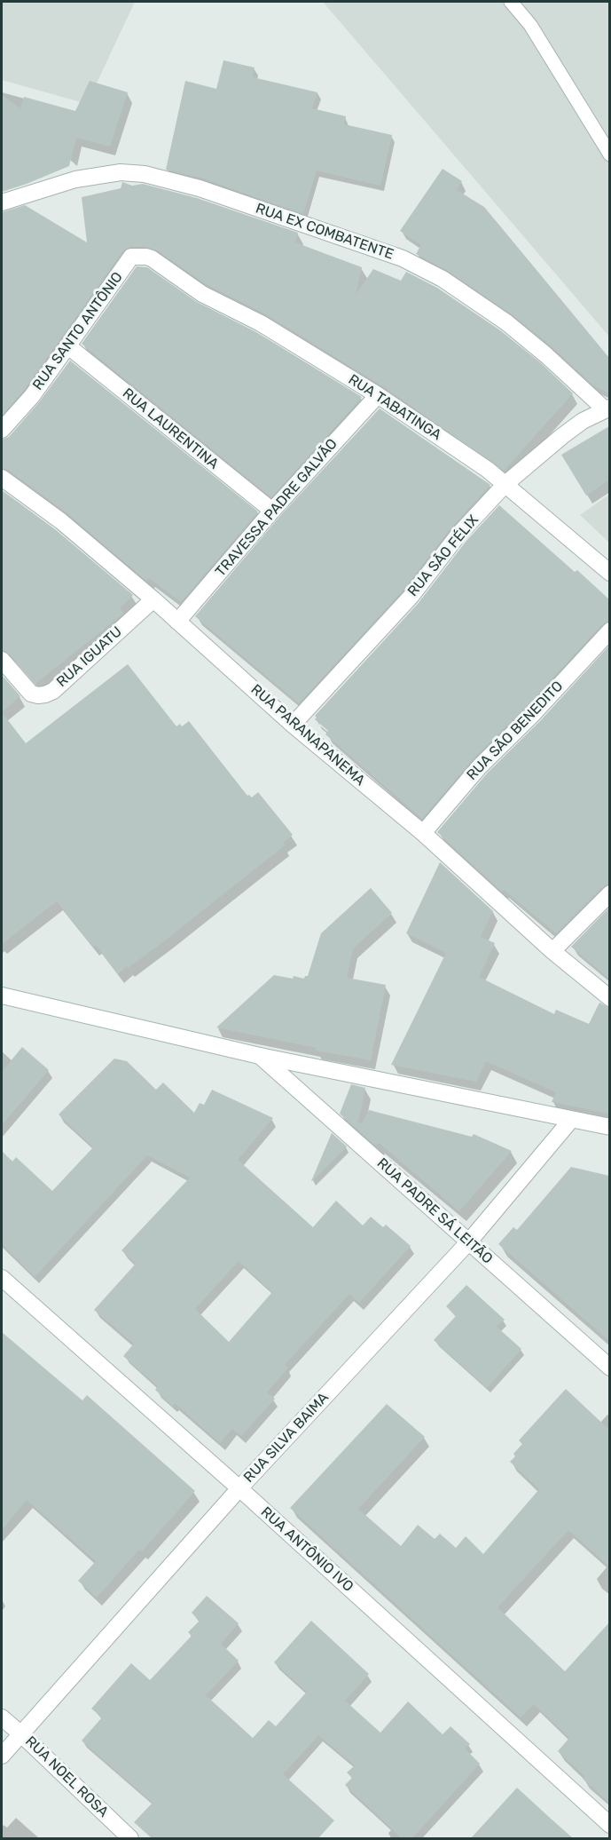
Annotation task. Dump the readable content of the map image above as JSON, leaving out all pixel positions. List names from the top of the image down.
{
  "streets": {
    "street": [
      "RUA EX COMBATENTE",
      "RUA SANTO ANTÔNIO",
      "RUA TABATINGA",
      "RUA LAURENTINA",
      "TRAVESSA PADRE GALVÃO",
      "RUA SÃO FÉLIX",
      "RUA IGUATU",
      "RUA SÃO BENEDITO",
      "RUA PARANAPANEMA",
      "RUA PADRE SÁ LEITÃO",
      "RUA SILVA BAIMA",
      "RUA ANTÔNIO IVO",
      "RUA NOEL ROSA"
    ]
  },
  "crossings": [
    ["RUA EX COMBATENTE", "RUA SÃO FÉLIX"],
    ["RUA SANTO ANTÔNIO", "RUA TABATINGA"],
    ["RUA SANTO ANTÔNIO", "RUA LAURENTINA"],
    ["RUA TABATINGA", "TRAVESSA PADRE GALVÃO"],
    ["RUA TABATINGA", "RUA SÃO FÉLIX"],
    ["RUA LAURENTINA", "TRAVESSA PADRE GALVÃO"],
    ["TRAVESSA PADRE GALVÃO", "RUA PARANAPANEMA"],
    ["RUA SÃO FÉLIX", "RUA PARANAPANEMA"],
    ["RUA IGUATU", "RUA PARANAPANEMA"],
    ["RUA SÃO BENEDITO", "RUA PARANAPANEMA"],
    ["RUA PADRE SÁ LEITÃO", "RUA SILVA BAIMA"],
    ["RUA SILVA BAIMA", "RUA ANTÔNIO IVO"],
    ["RUA SILVA BAIMA", "RUA NOEL ROSA"]
  ]
}
